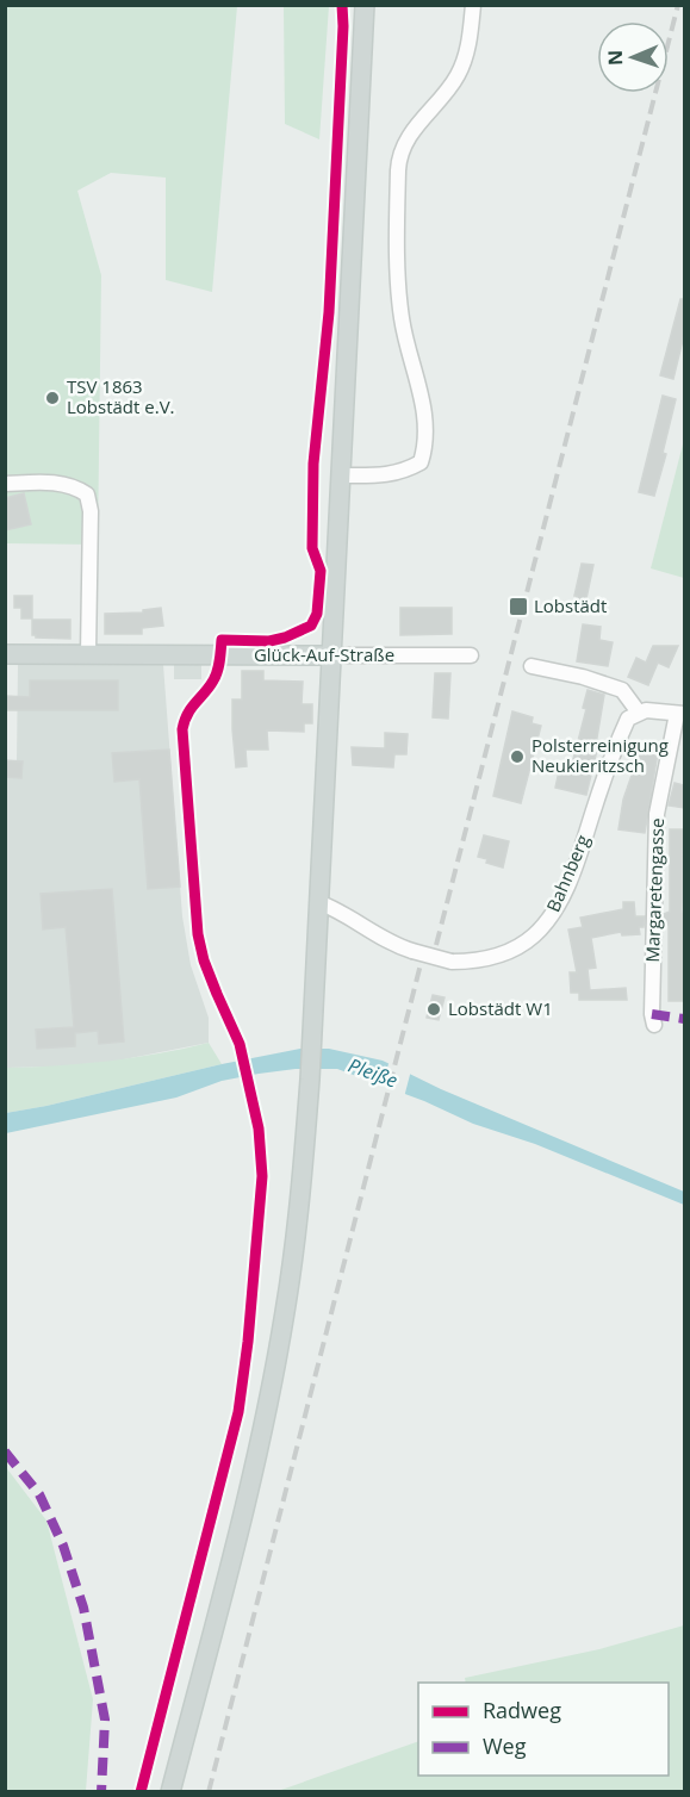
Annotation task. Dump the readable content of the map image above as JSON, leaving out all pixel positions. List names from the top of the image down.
{
  "streets": {
    "main road": ["Glück-Auf-Straße"],
    "street": ["Bahnberg", "Margaretengasse"]
  },
  "water": ["Pleiße"],
  "places": {
    "other": ["TSV 1863 Lobstädt e.V.", "Polsterreinigung Neukieritzsch", "Lobstädt W1"],
    "transit": ["Lobstädt"]
  },
  "legend": ["Radweg", "Weg"],
  "north": "left"
}
